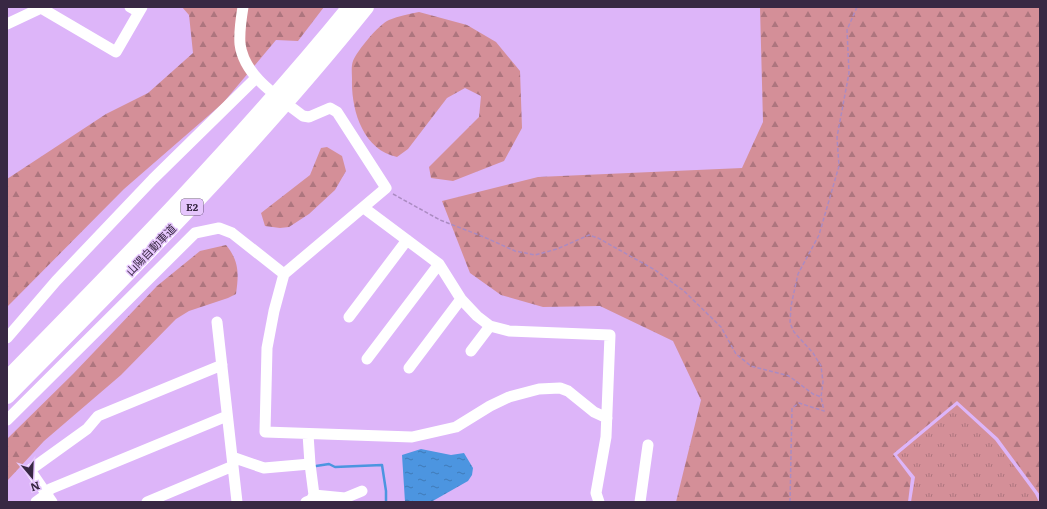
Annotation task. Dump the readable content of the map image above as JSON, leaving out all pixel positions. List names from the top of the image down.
{
  "streets": {
    "highway": ["E2", "山陽自動車道"]
  },
  "north": "bottom"
}
